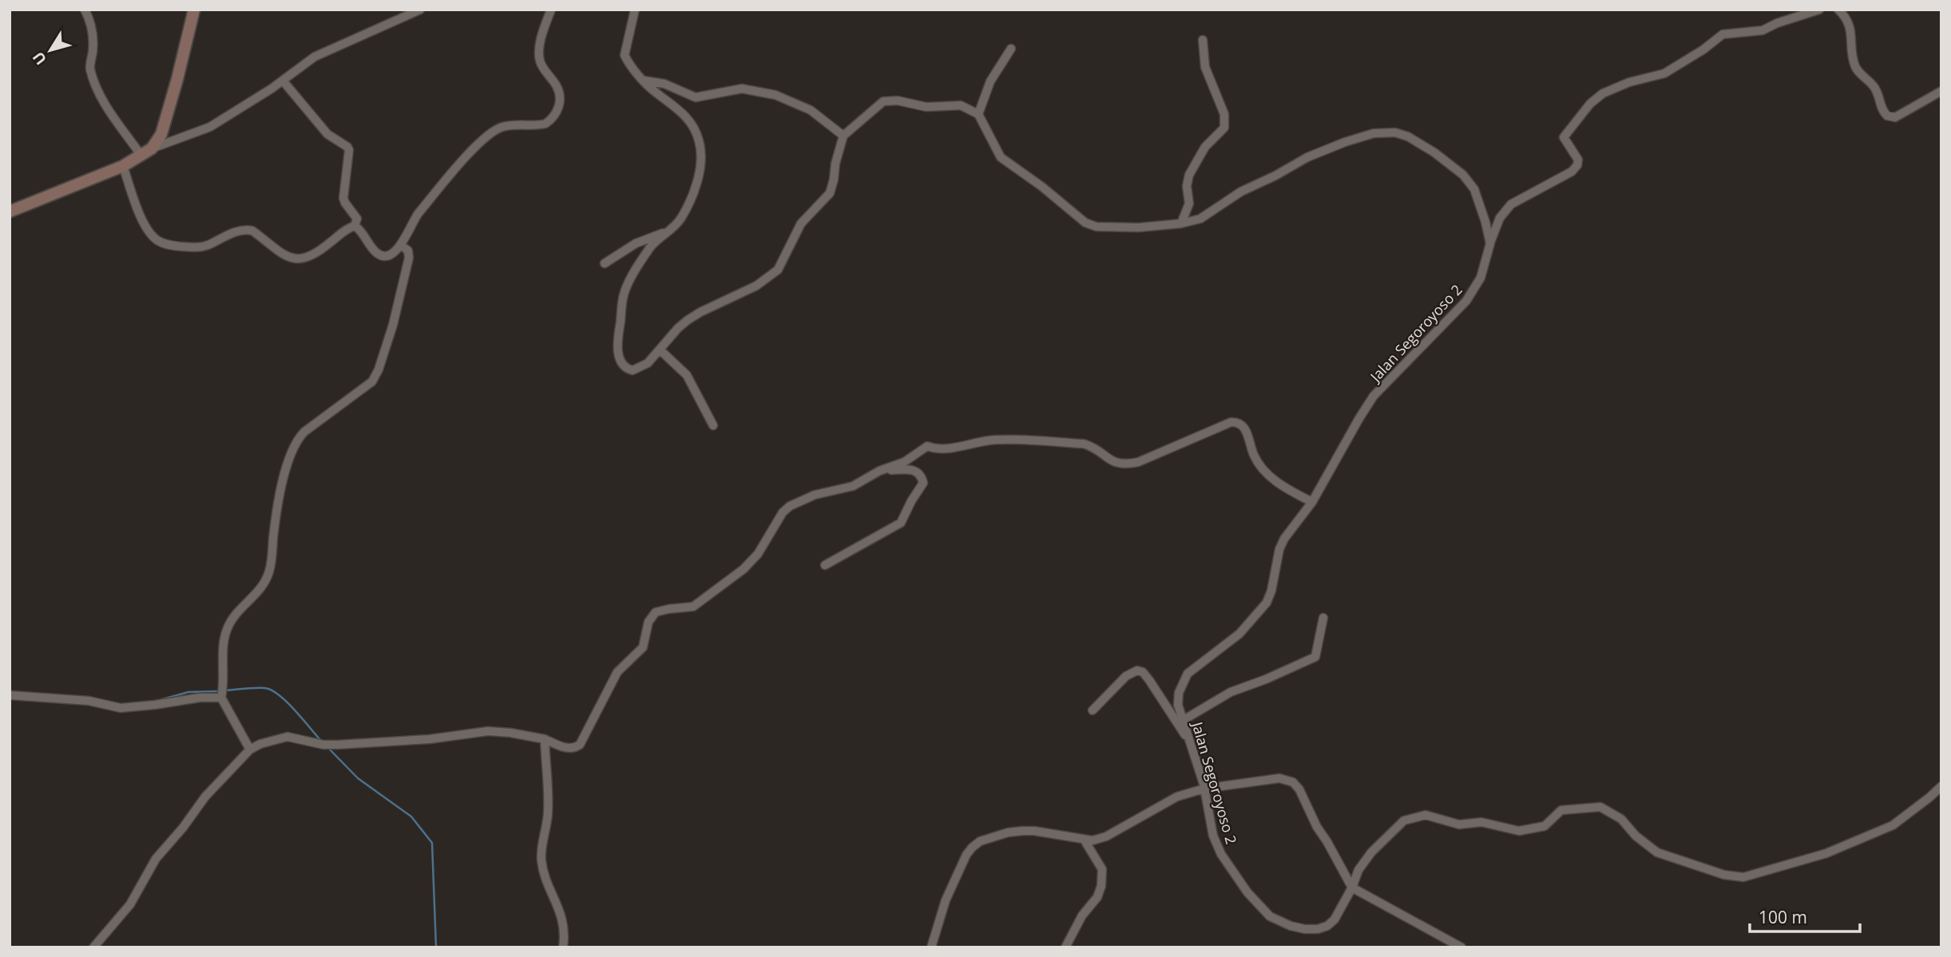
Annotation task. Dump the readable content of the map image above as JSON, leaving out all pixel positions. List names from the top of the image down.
{
  "streets": {
    "street": ["Jalan Segoroyoso 2"]
  },
  "scale_bar": "100 m",
  "north": "bottom left"
}
